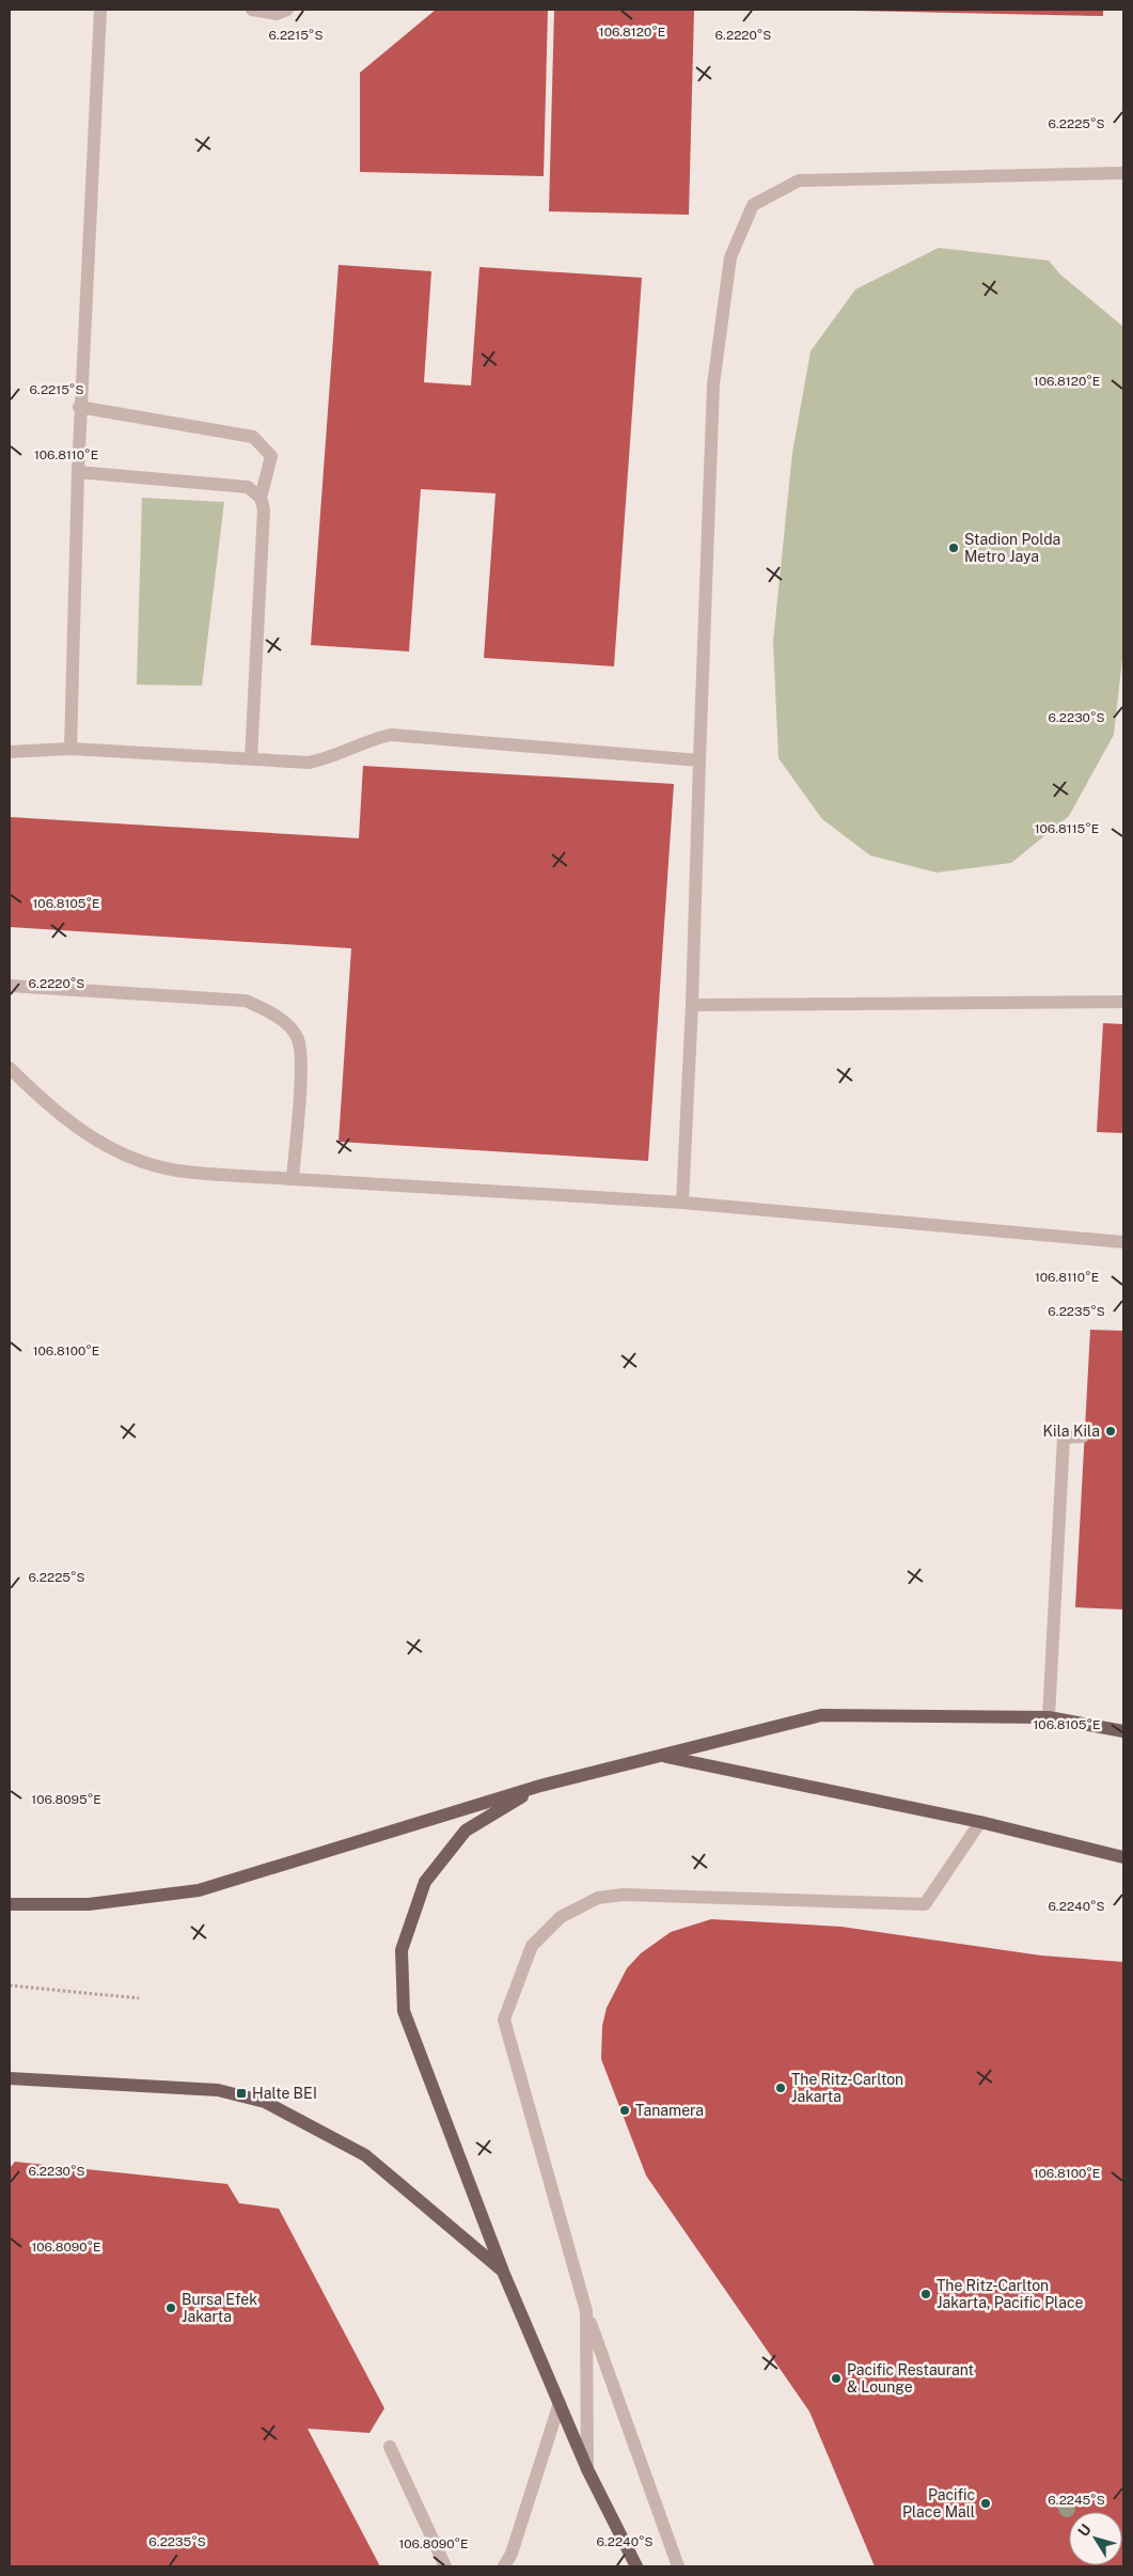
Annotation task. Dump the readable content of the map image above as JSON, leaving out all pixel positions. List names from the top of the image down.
{
  "places": {
    "other": [
      "Stadion Polda Metro Jaya",
      "Kila Kila",
      "The Ritz-Carlton Jakarta",
      "Tanamera",
      "The Ritz-Carlton Jakarta, Pacific Place",
      "Bursa Efek Jakarta",
      "Pacific Restaurant & Lounge",
      "Pacific Place Mall"
    ],
    "transit": ["Halte BEI"]
  },
  "north": "top left",
  "coordinates": [
    "106.8120°E",
    "6.2215°S",
    "6.2220°S",
    "6.2225°S",
    "106.8110°E",
    "6.2230°S",
    "106.8115°E",
    "106.8105°E",
    "6.2235°S",
    "106.8100°E",
    "106.8095°E",
    "6.2240°S",
    "106.8090°E",
    "6.2245°S"
  ]
}
